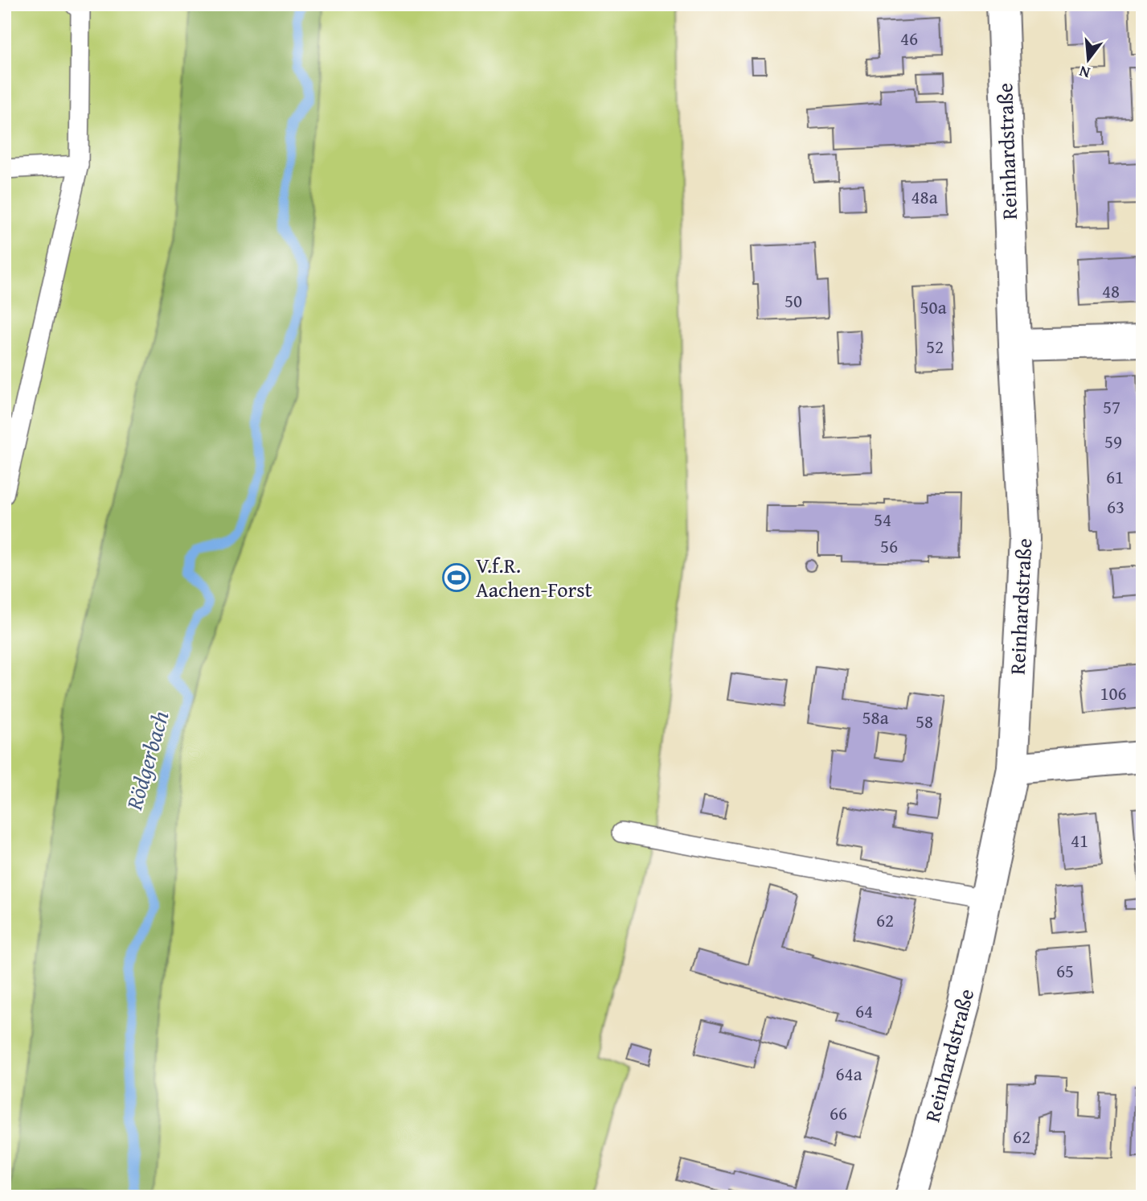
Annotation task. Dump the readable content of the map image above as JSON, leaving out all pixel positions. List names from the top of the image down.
{
  "streets": {
    "street": ["Reinhardstraße"]
  },
  "water": ["Rödgerbach"],
  "places": {
    "sports": ["V.f.R. Aachen-Forst"]
  },
  "house_numbers": [
    "46",
    "48a",
    "48",
    "50",
    "50a",
    "52",
    "57",
    "59",
    "61",
    "63",
    "54",
    "56",
    "106",
    "58a",
    "58",
    "41",
    "62",
    "65",
    "64",
    "64a",
    "66",
    "62"
  ],
  "north": "bottom"
}
